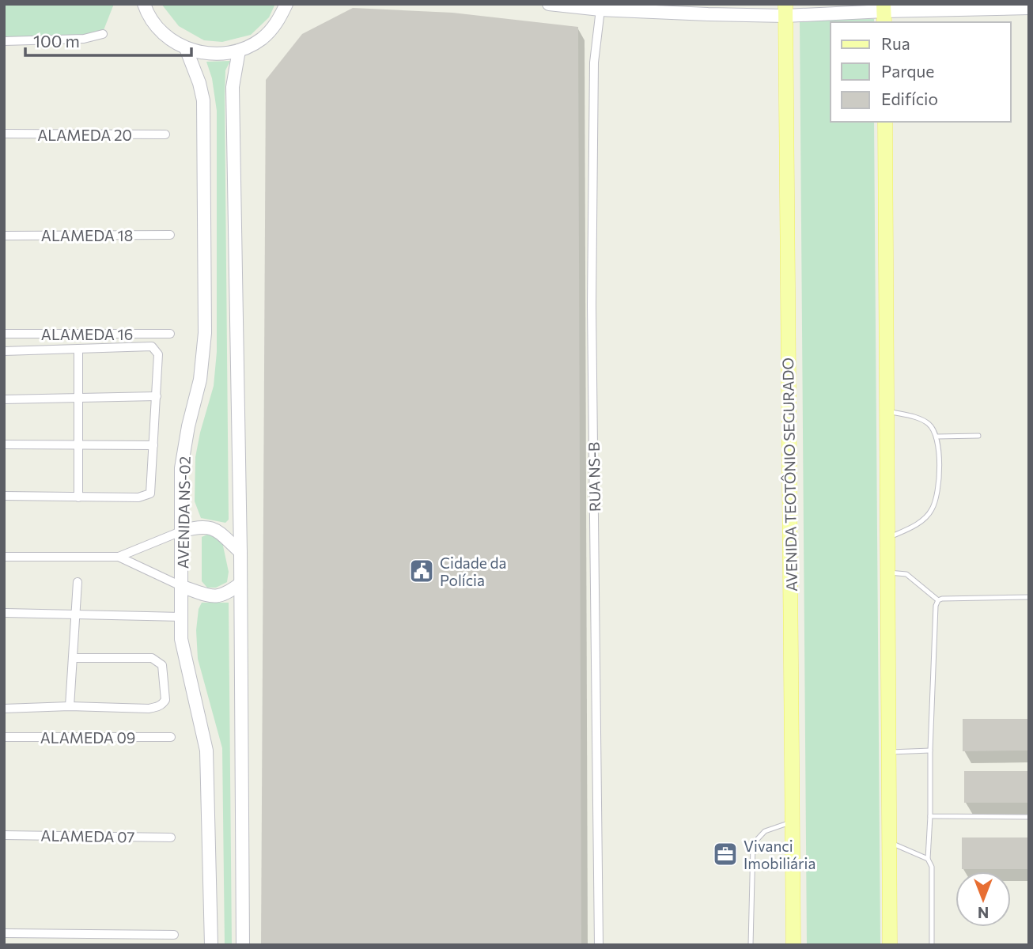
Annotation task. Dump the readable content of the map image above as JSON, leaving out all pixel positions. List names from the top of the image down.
{
  "streets": {
    "main road": ["AVENIDA TEOTÔNIO SEGURADO"],
    "street": [
      "ALAMEDA 20",
      "ALAMEDA 18",
      "ALAMEDA 16",
      "RUA NS-B",
      "AVENIDA NS-02",
      "ALAMEDA 09",
      "ALAMEDA 07"
    ]
  },
  "places": {
    "public building": ["Cidade da Polícia"],
    "office": ["Vivanci Imobiliária"]
  },
  "legend": ["Rua", "Parque", "Edifício"],
  "scale_bar": "100 m",
  "north": "bottom"
}
